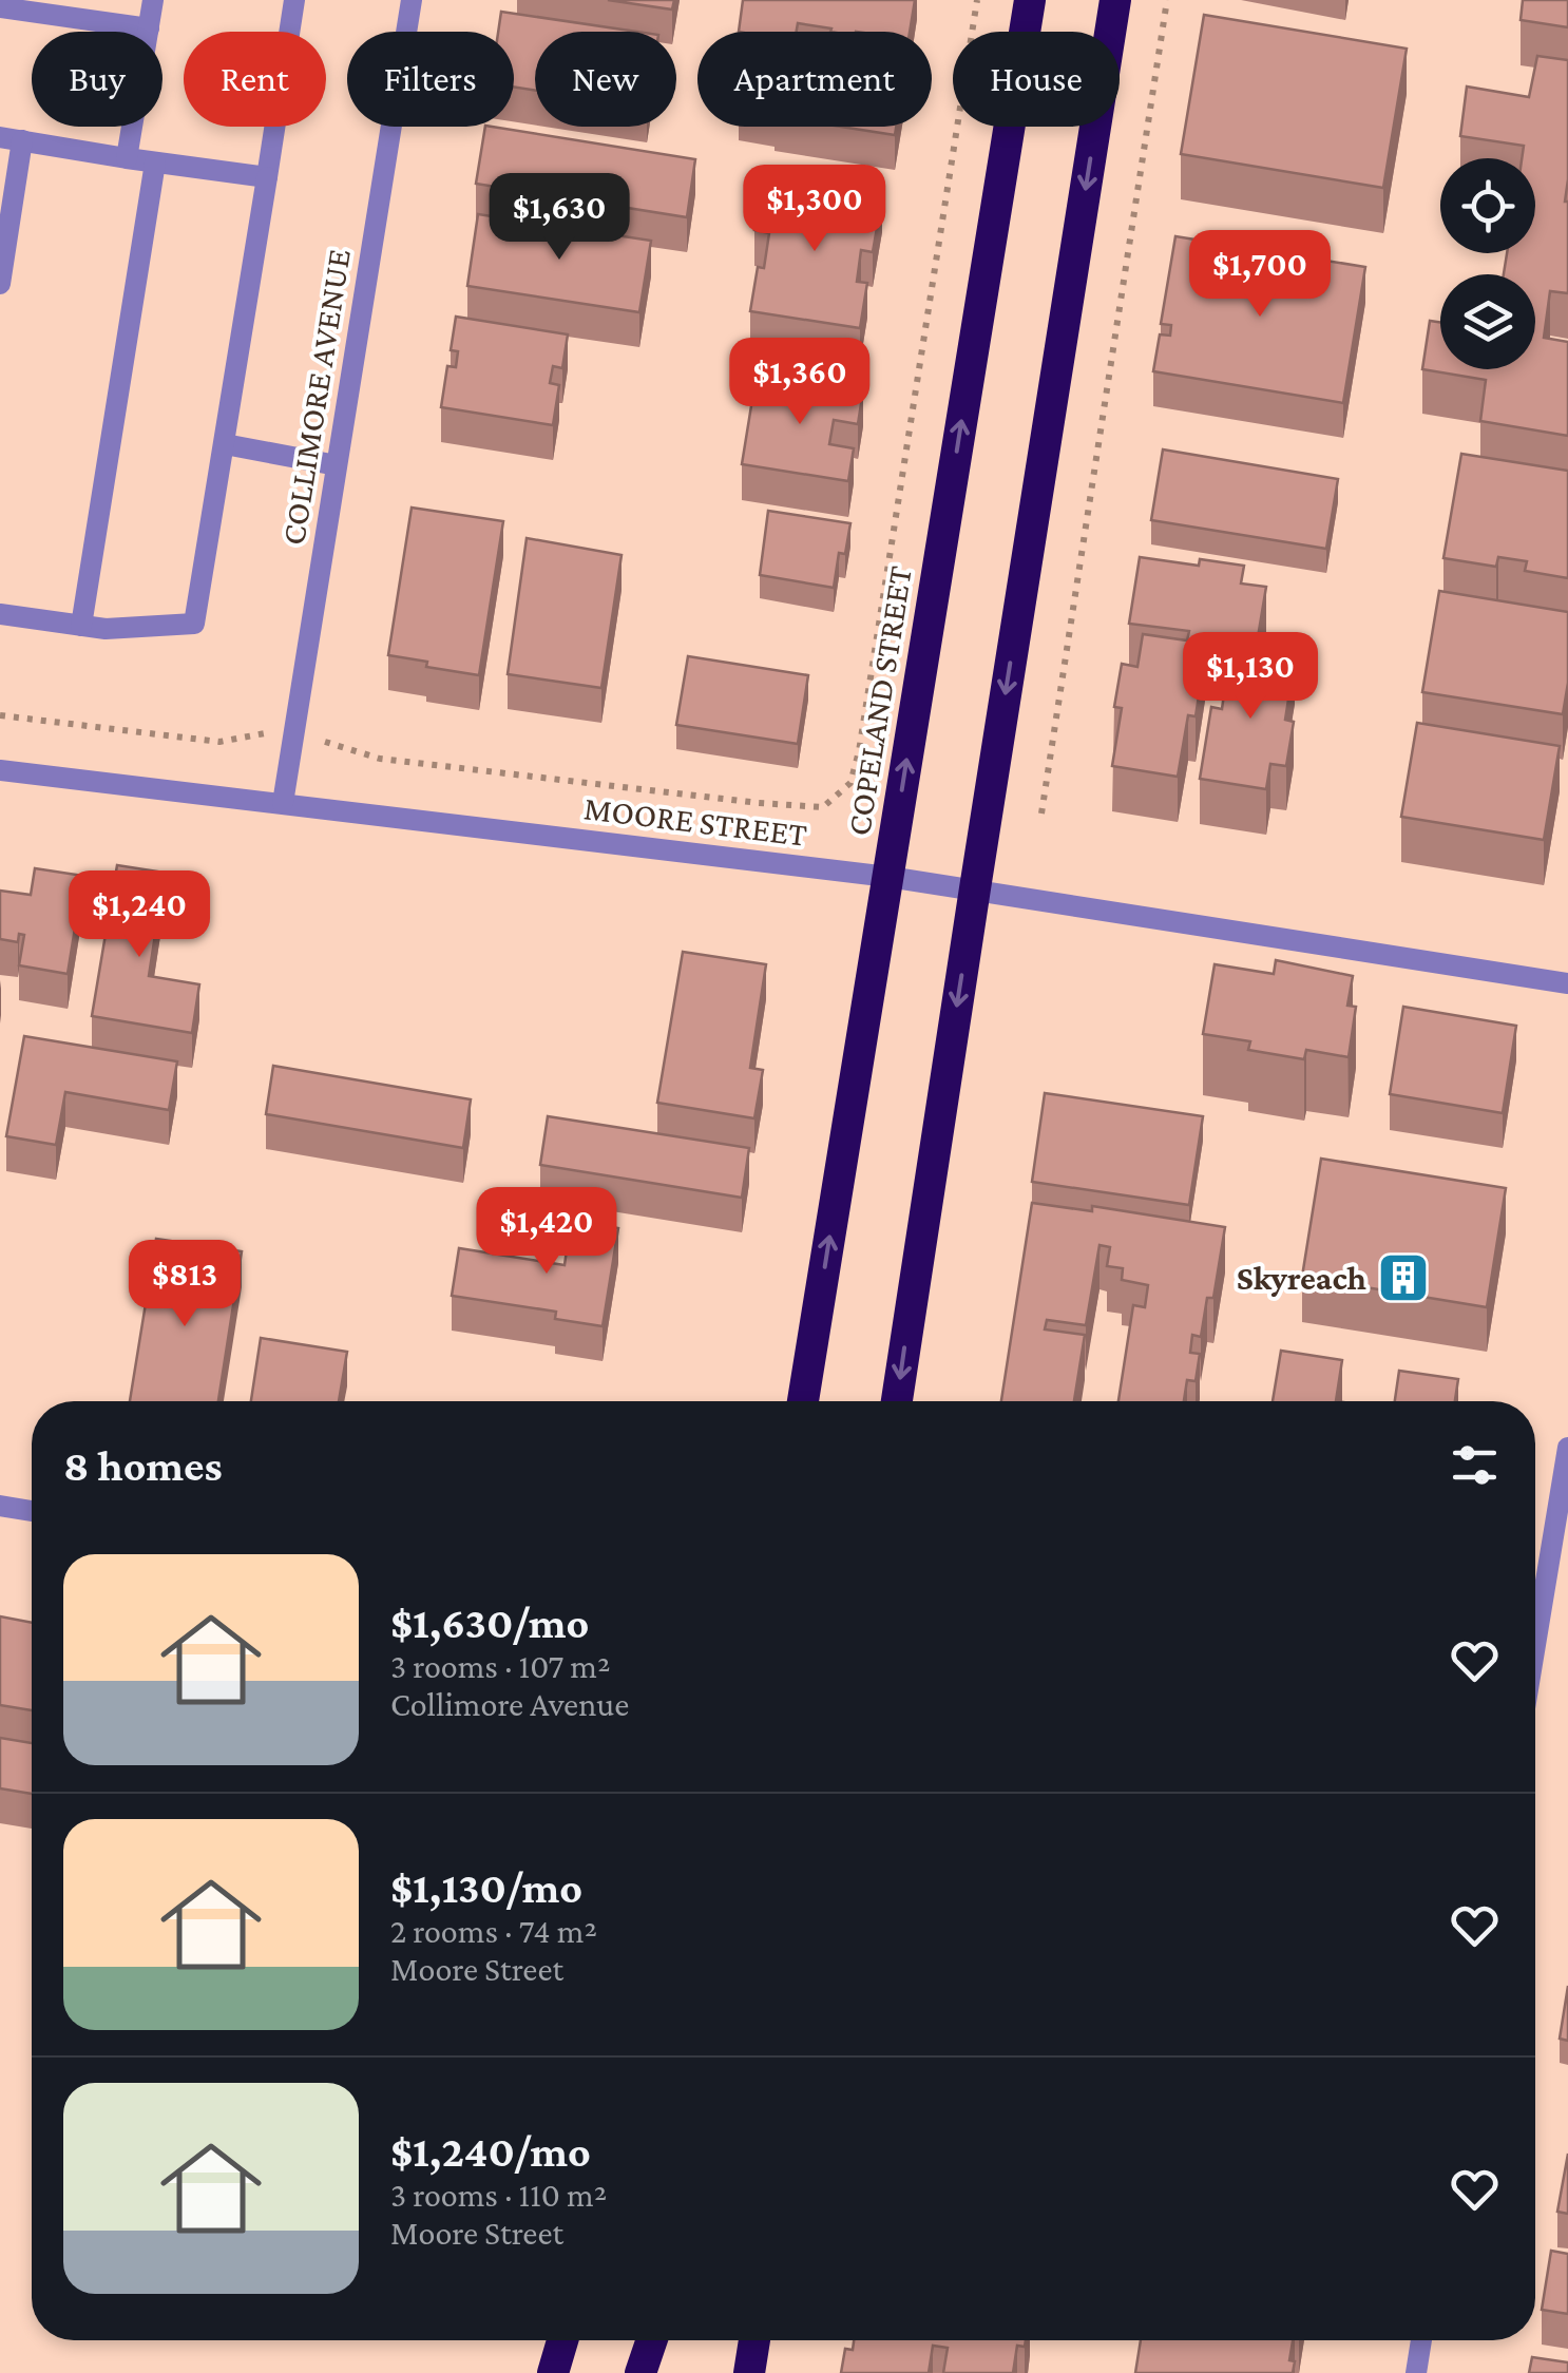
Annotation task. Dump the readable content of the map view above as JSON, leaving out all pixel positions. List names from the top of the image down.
{
  "streets": {
    "highway": ["COPELAND STREET"],
    "street": ["COLLIMORE AVENUE", "MOORE STREET"]
  },
  "crossings": [
    ["COLLIMORE AVENUE", "MOORE STREET"],
    ["COPELAND STREET", "MOORE STREET"]
  ],
  "places": {
    "building": ["Skyreach"]
  },
  "page": {
    "chip": [
      "Buy",
      "Rent",
      "Filters",
      "New",
      "Apartment",
      "House"
    ],
    "price": [
      "$1,300",
      "$1,630",
      "$1,700",
      "$1,360",
      "$1,130",
      "$1,240",
      "$1,420",
      "$813"
    ],
    "heading": "8 homes",
    "list": [
      {
        "name": "$1,630/mo",
        "note": "3 rooms · 107 m² · Collimore Avenue"
      },
      {
        "name": "$1,130/mo",
        "note": "2 rooms · 74 m² · Moore Street"
      },
      {
        "name": "$1,240/mo",
        "note": "3 rooms · 110 m² · Moore Street"
      }
    ]
  }
}
